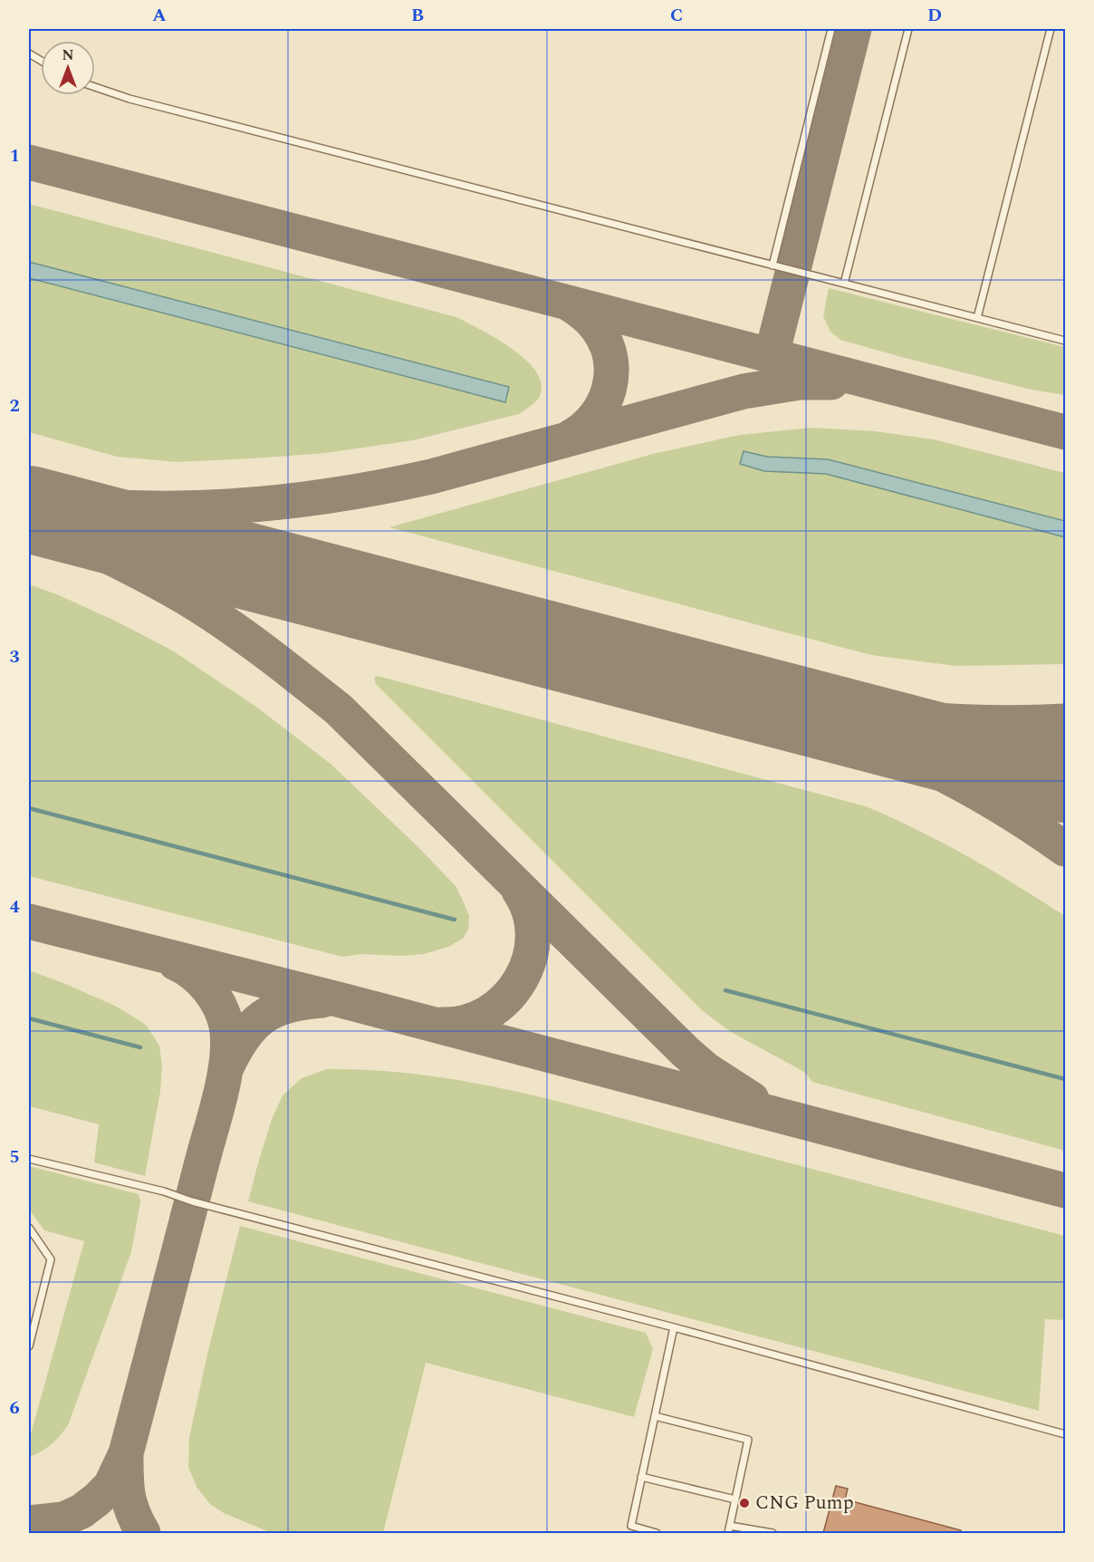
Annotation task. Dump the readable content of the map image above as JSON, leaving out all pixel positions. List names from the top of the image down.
{
  "places": ["CNG Pump"],
  "north": "top",
  "grid": {
    "columns": [
      "A",
      "B",
      "C",
      "D"
    ],
    "rows": [
      "1",
      "2",
      "3",
      "4",
      "5",
      "6"
    ]
  }
}
